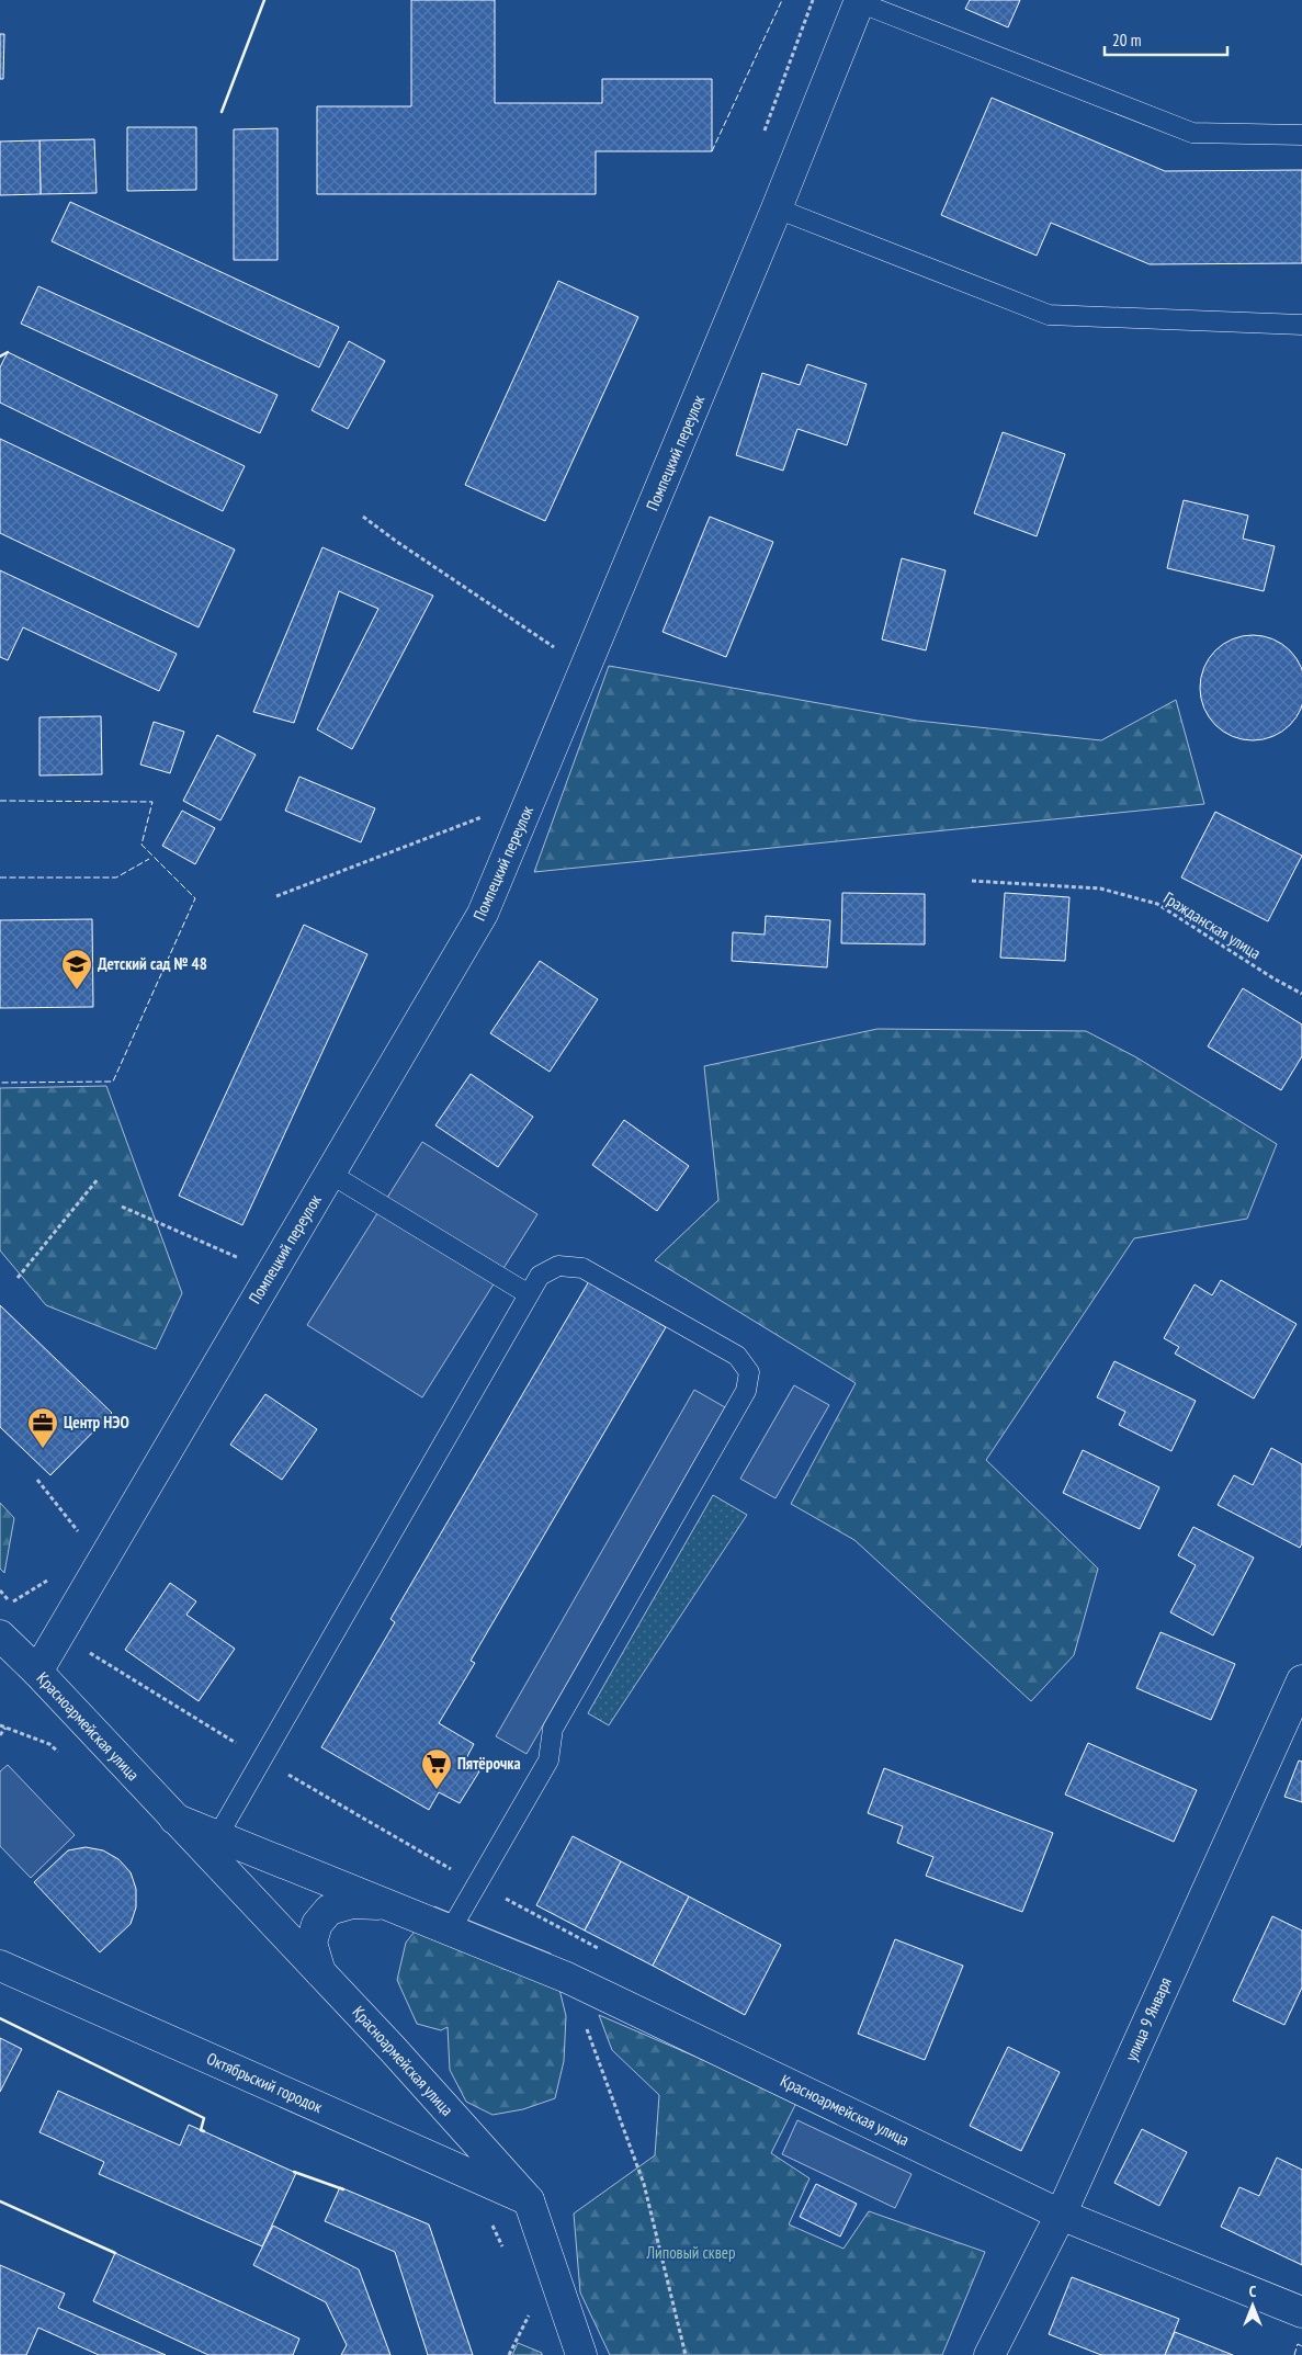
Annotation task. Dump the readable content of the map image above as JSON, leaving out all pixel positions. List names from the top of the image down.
{
  "streets": {
    "street": [
      "Помпецкий переулок",
      "Красноармейская улица",
      "улица 9 Января",
      "Октябрьский городок"
    ],
    "path": ["Гражданская улица"]
  },
  "crossings": [
    ["Помпецкий переулок", "Красноармейская улица"],
    ["Красноармейская улица", "улица 9 Января"],
    ["Красноармейская улица", "Октябрьский городок"]
  ],
  "parks": ["Липовый сквер"],
  "places": {
    "school or university": ["Детский сад № 48"],
    "office": ["Центр НЭО"],
    "supermarket": ["Пятёрочка"]
  },
  "scale_bar": "20 m",
  "north": "top"
}
